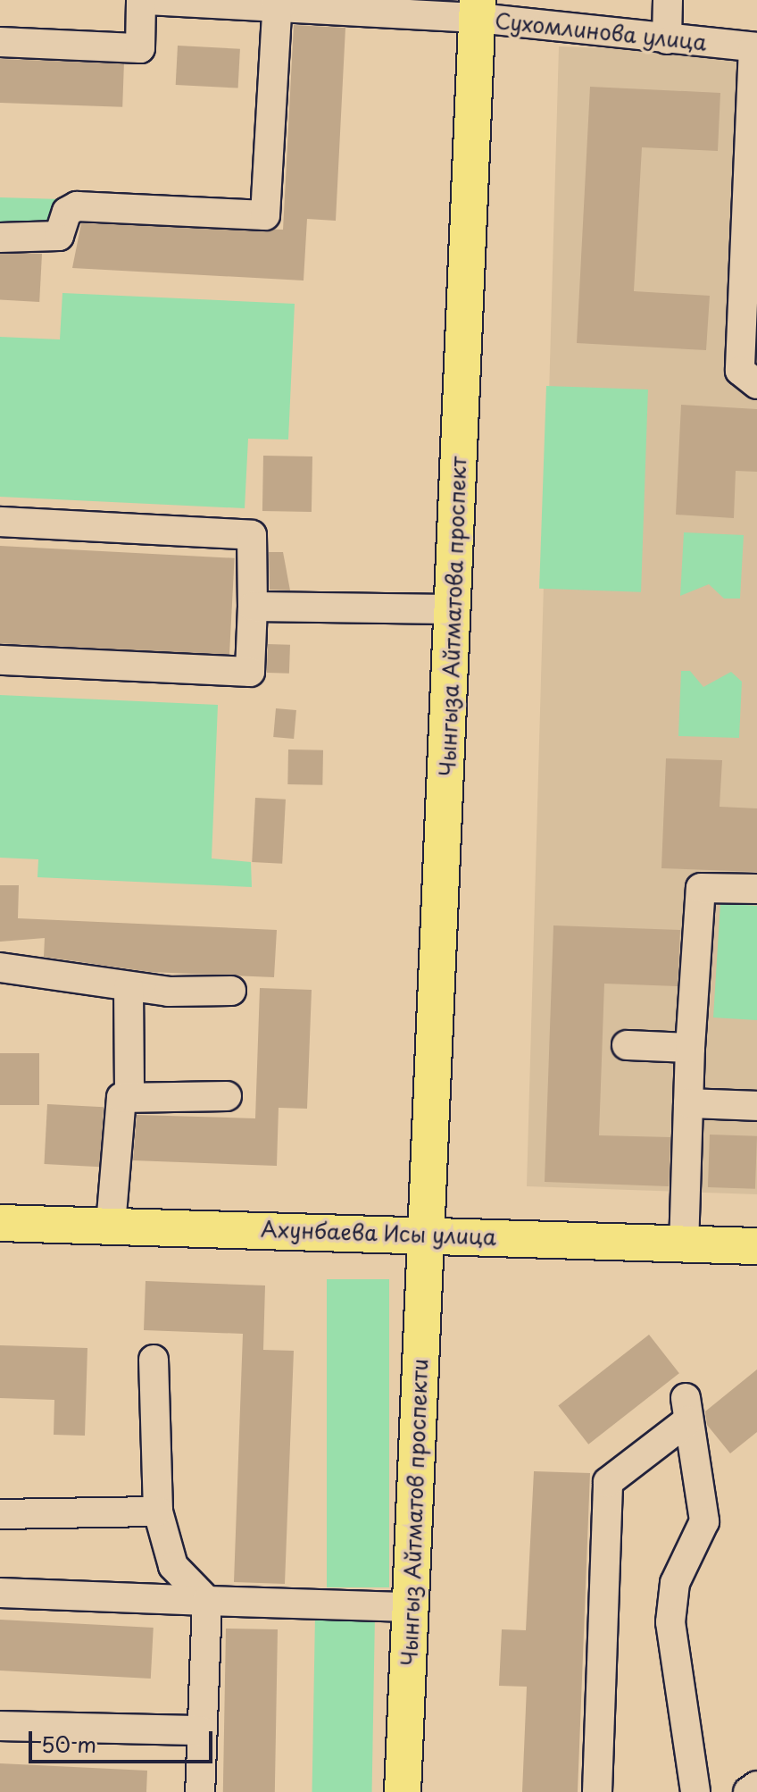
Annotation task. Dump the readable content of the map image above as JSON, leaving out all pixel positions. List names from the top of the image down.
{
  "streets": {
    "main road": ["Чынгыза Айтматова проспект", "Ахунбаева Исы улица", "Чынгыз Айтматов проспекти"],
    "street": ["Сухомлинова улица"]
  },
  "crossings": [
    ["Сухомлинова улица", "Чынгыза Айтматова проспект"],
    ["Чынгыза Айтматова проспект", "Ахунбаева Исы улица"],
    ["Чынгыза Айтматова проспект", "Чынгыз Айтматов проспекти"],
    ["Ахунбаева Исы улица", "Чынгыз Айтматов проспекти"]
  ],
  "scale_bar": "50 m"
}
